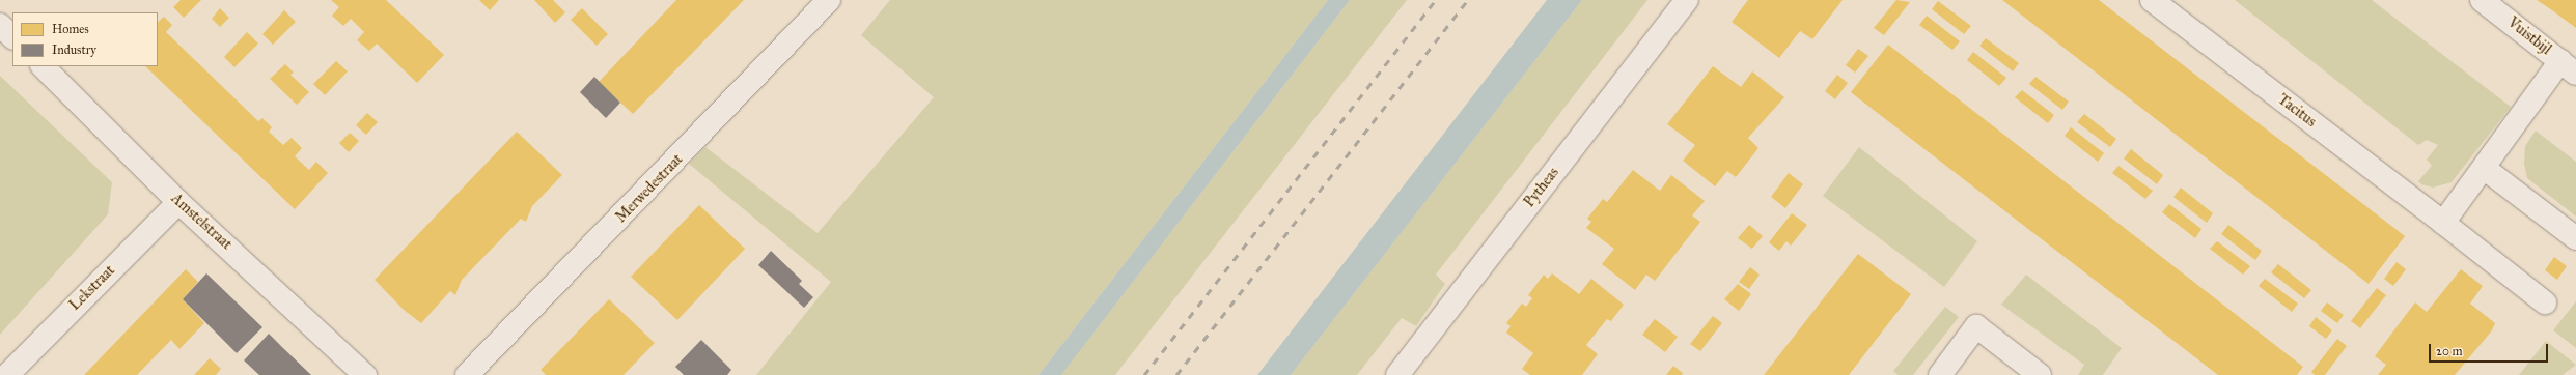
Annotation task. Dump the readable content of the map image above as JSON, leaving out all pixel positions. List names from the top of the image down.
{
  "streets": {
    "street": [
      "Vuistbijl",
      "Tacitus",
      "Pytheas",
      "Merwedestraat",
      "Amstelstraat",
      "Lekstraat"
    ]
  },
  "crossings": [
    ["Amstelstraat", "Lekstraat"]
  ],
  "legend": ["Homes", "Industry"],
  "scale_bar": "20 m"
}
